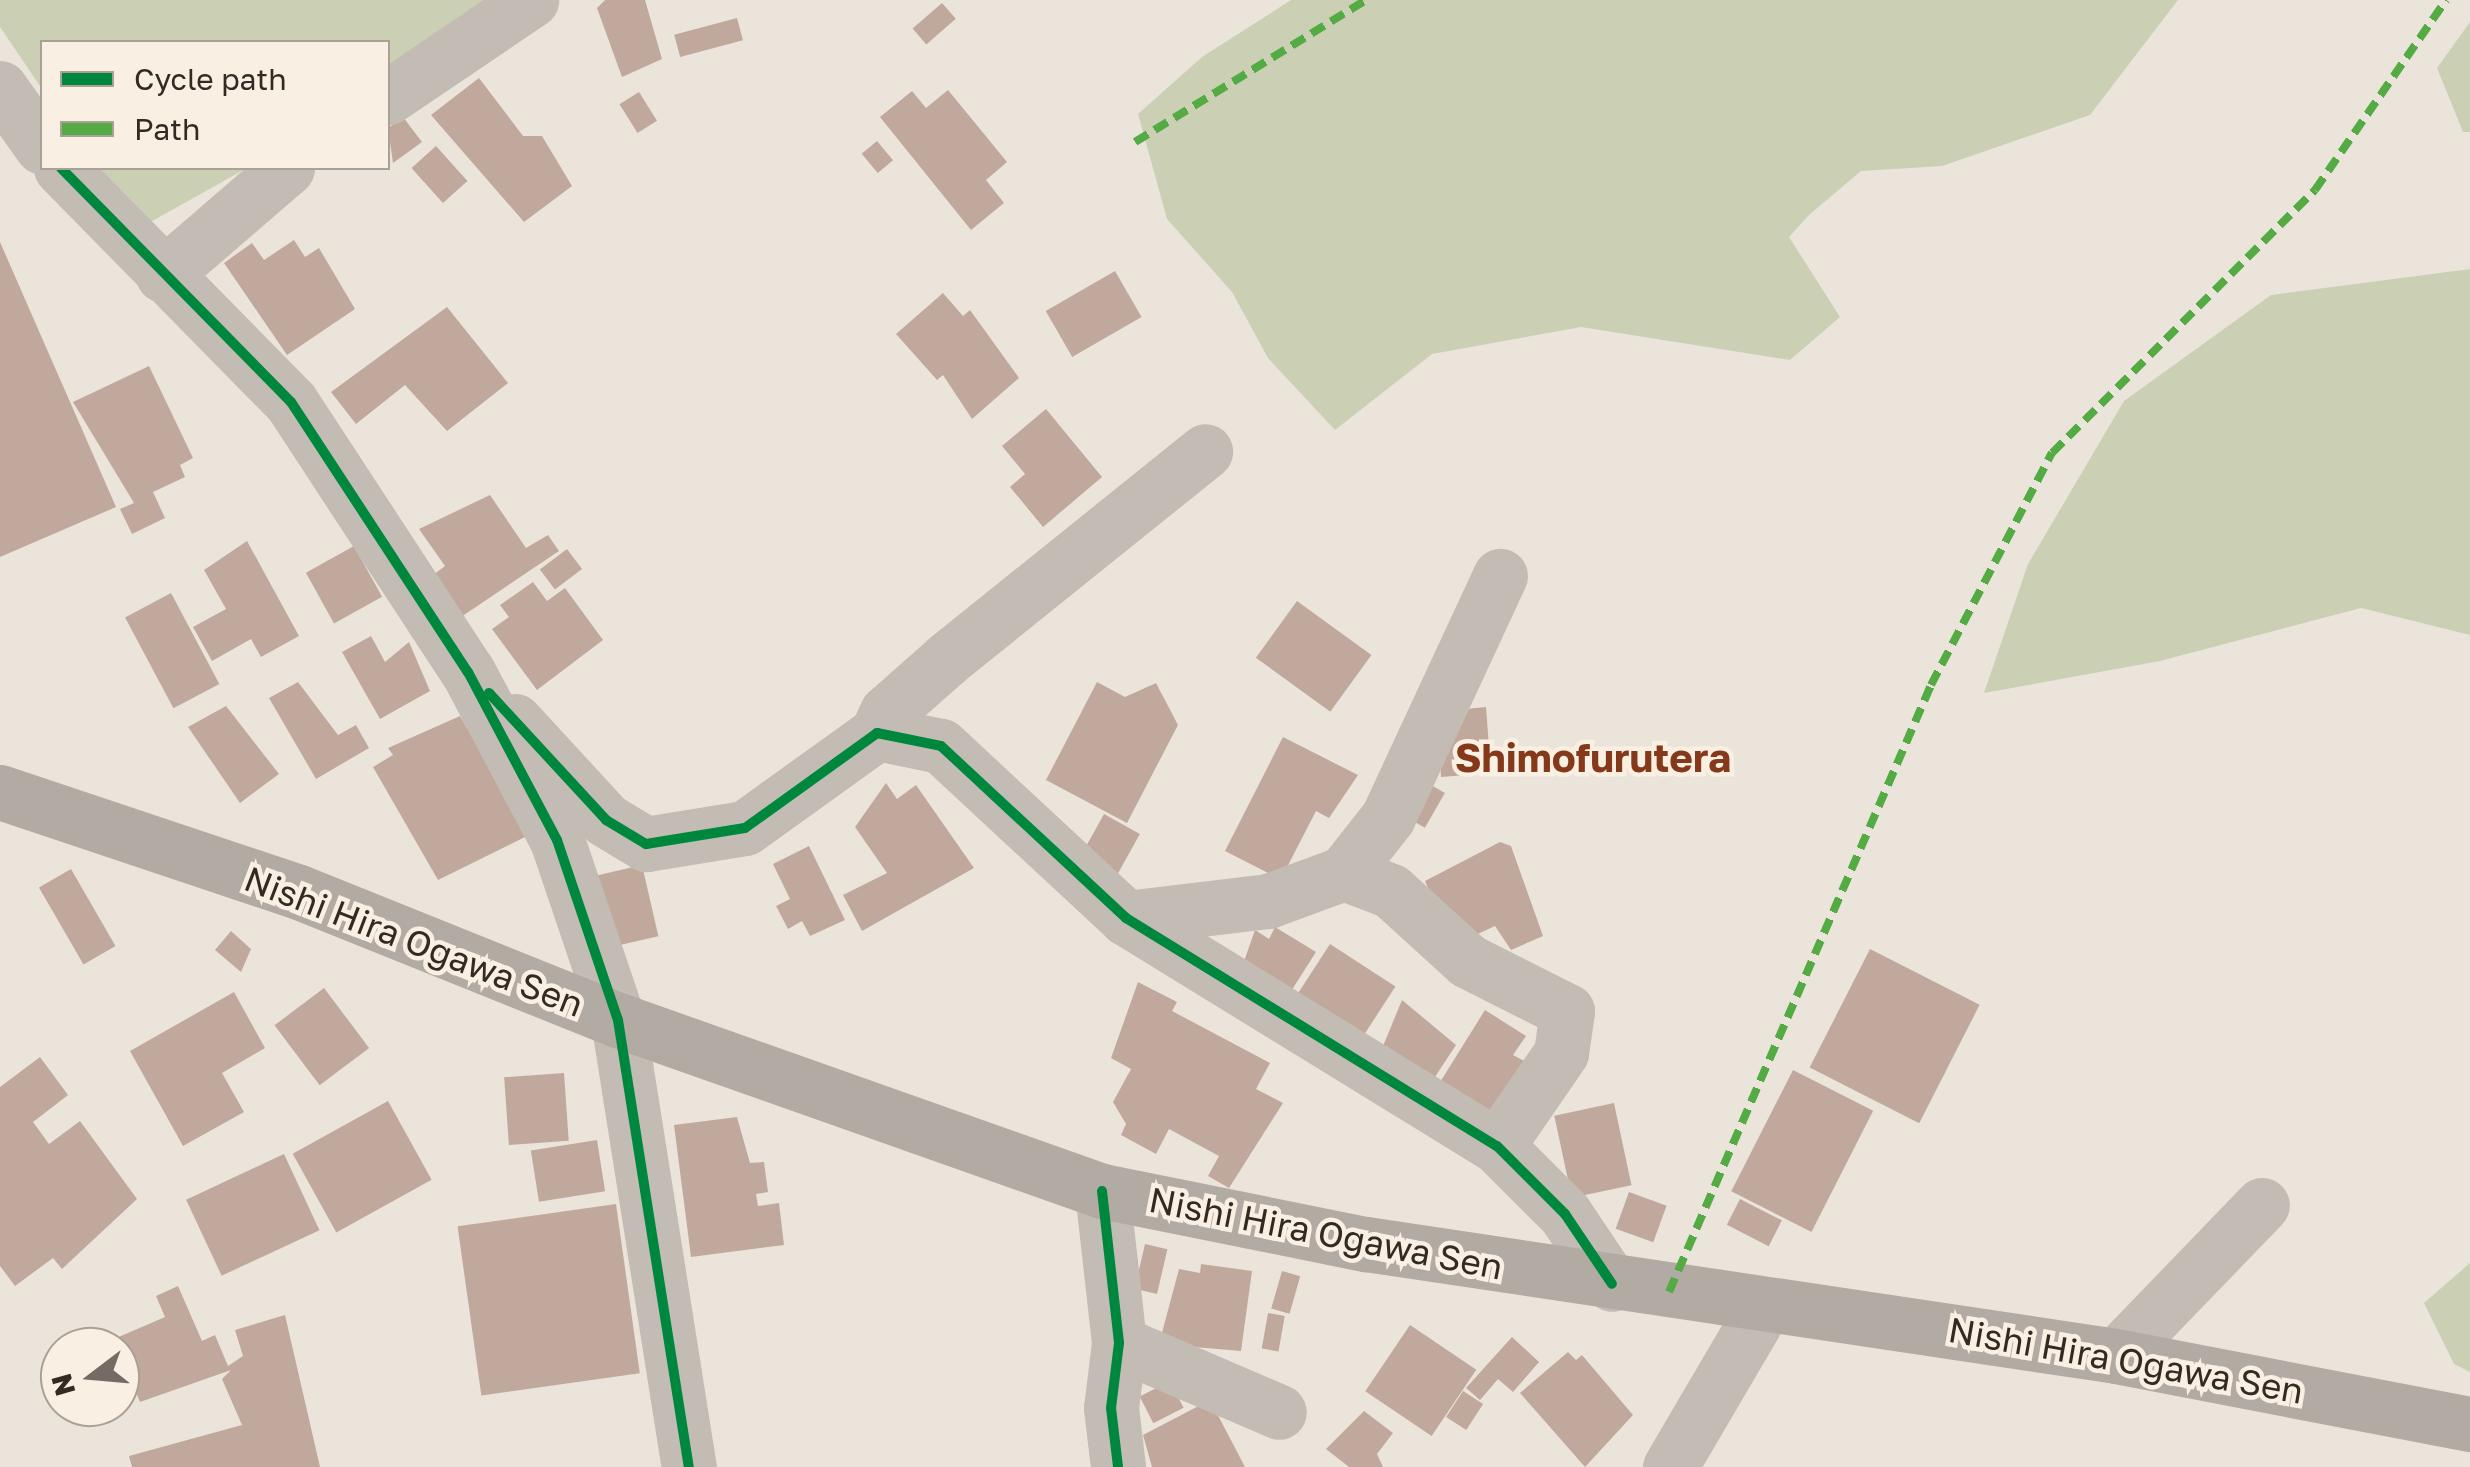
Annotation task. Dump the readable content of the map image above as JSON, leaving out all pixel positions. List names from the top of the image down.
{
  "streets": {
    "main road": ["Nishi Hira Ogawa Sen"]
  },
  "districts": ["Shimofurutera"],
  "legend": ["Cycle path", "Path"],
  "north": "left"
}
